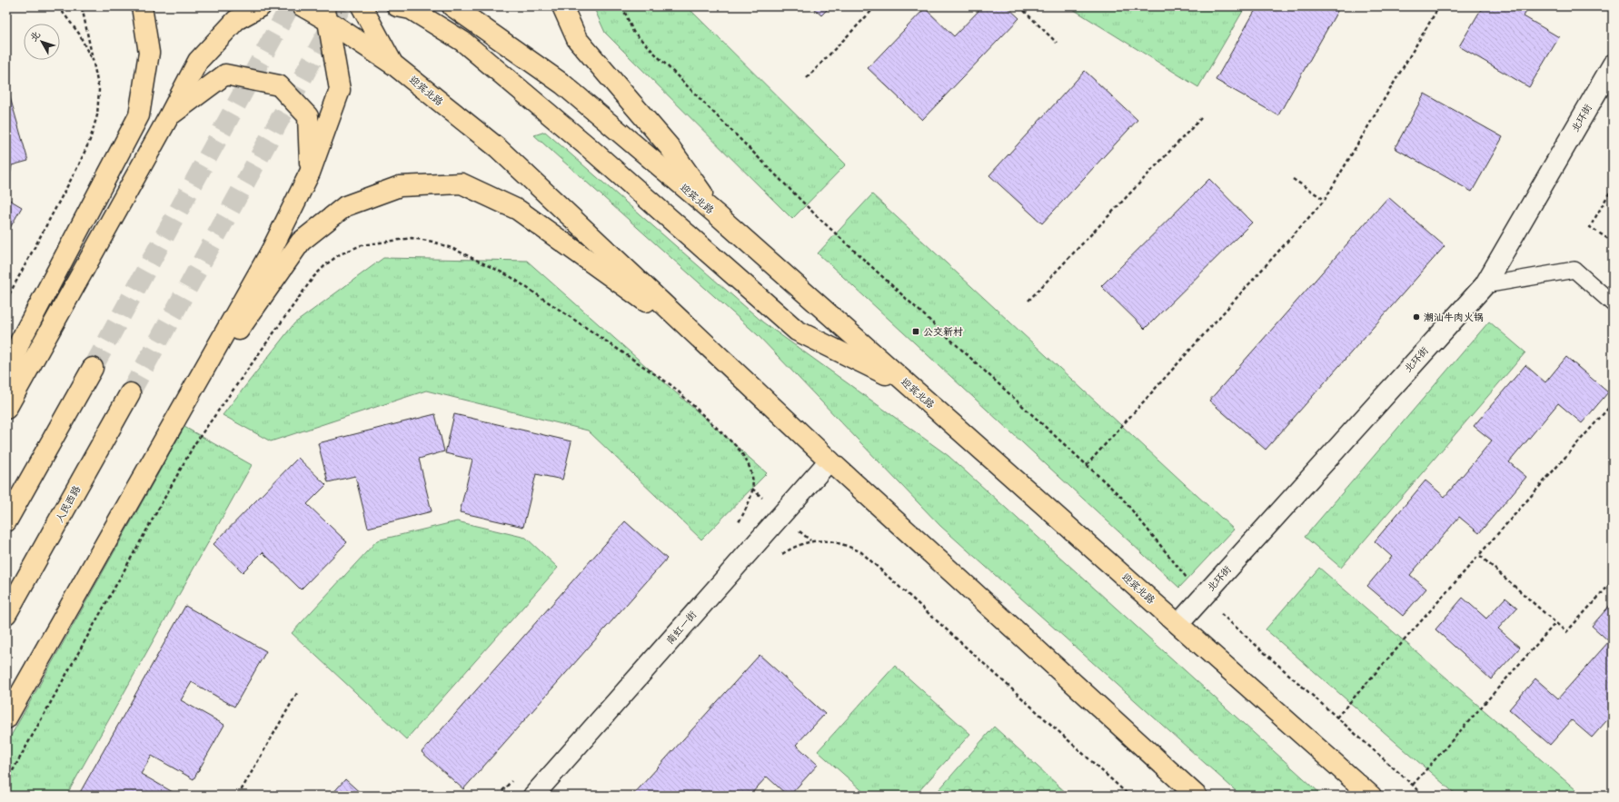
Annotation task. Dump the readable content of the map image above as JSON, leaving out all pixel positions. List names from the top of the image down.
{
  "streets": {
    "main road": ["迎宾北路", "人民西路"],
    "street": ["北环街", "南虹一街"]
  },
  "crossings": [
    ["迎宾北路", "北环街"],
    ["迎宾北路", "南虹一街"]
  ],
  "places": {
    "other": ["潮汕牛肉火锅"],
    "transit": ["公交新村"]
  },
  "north": "top left"
}
